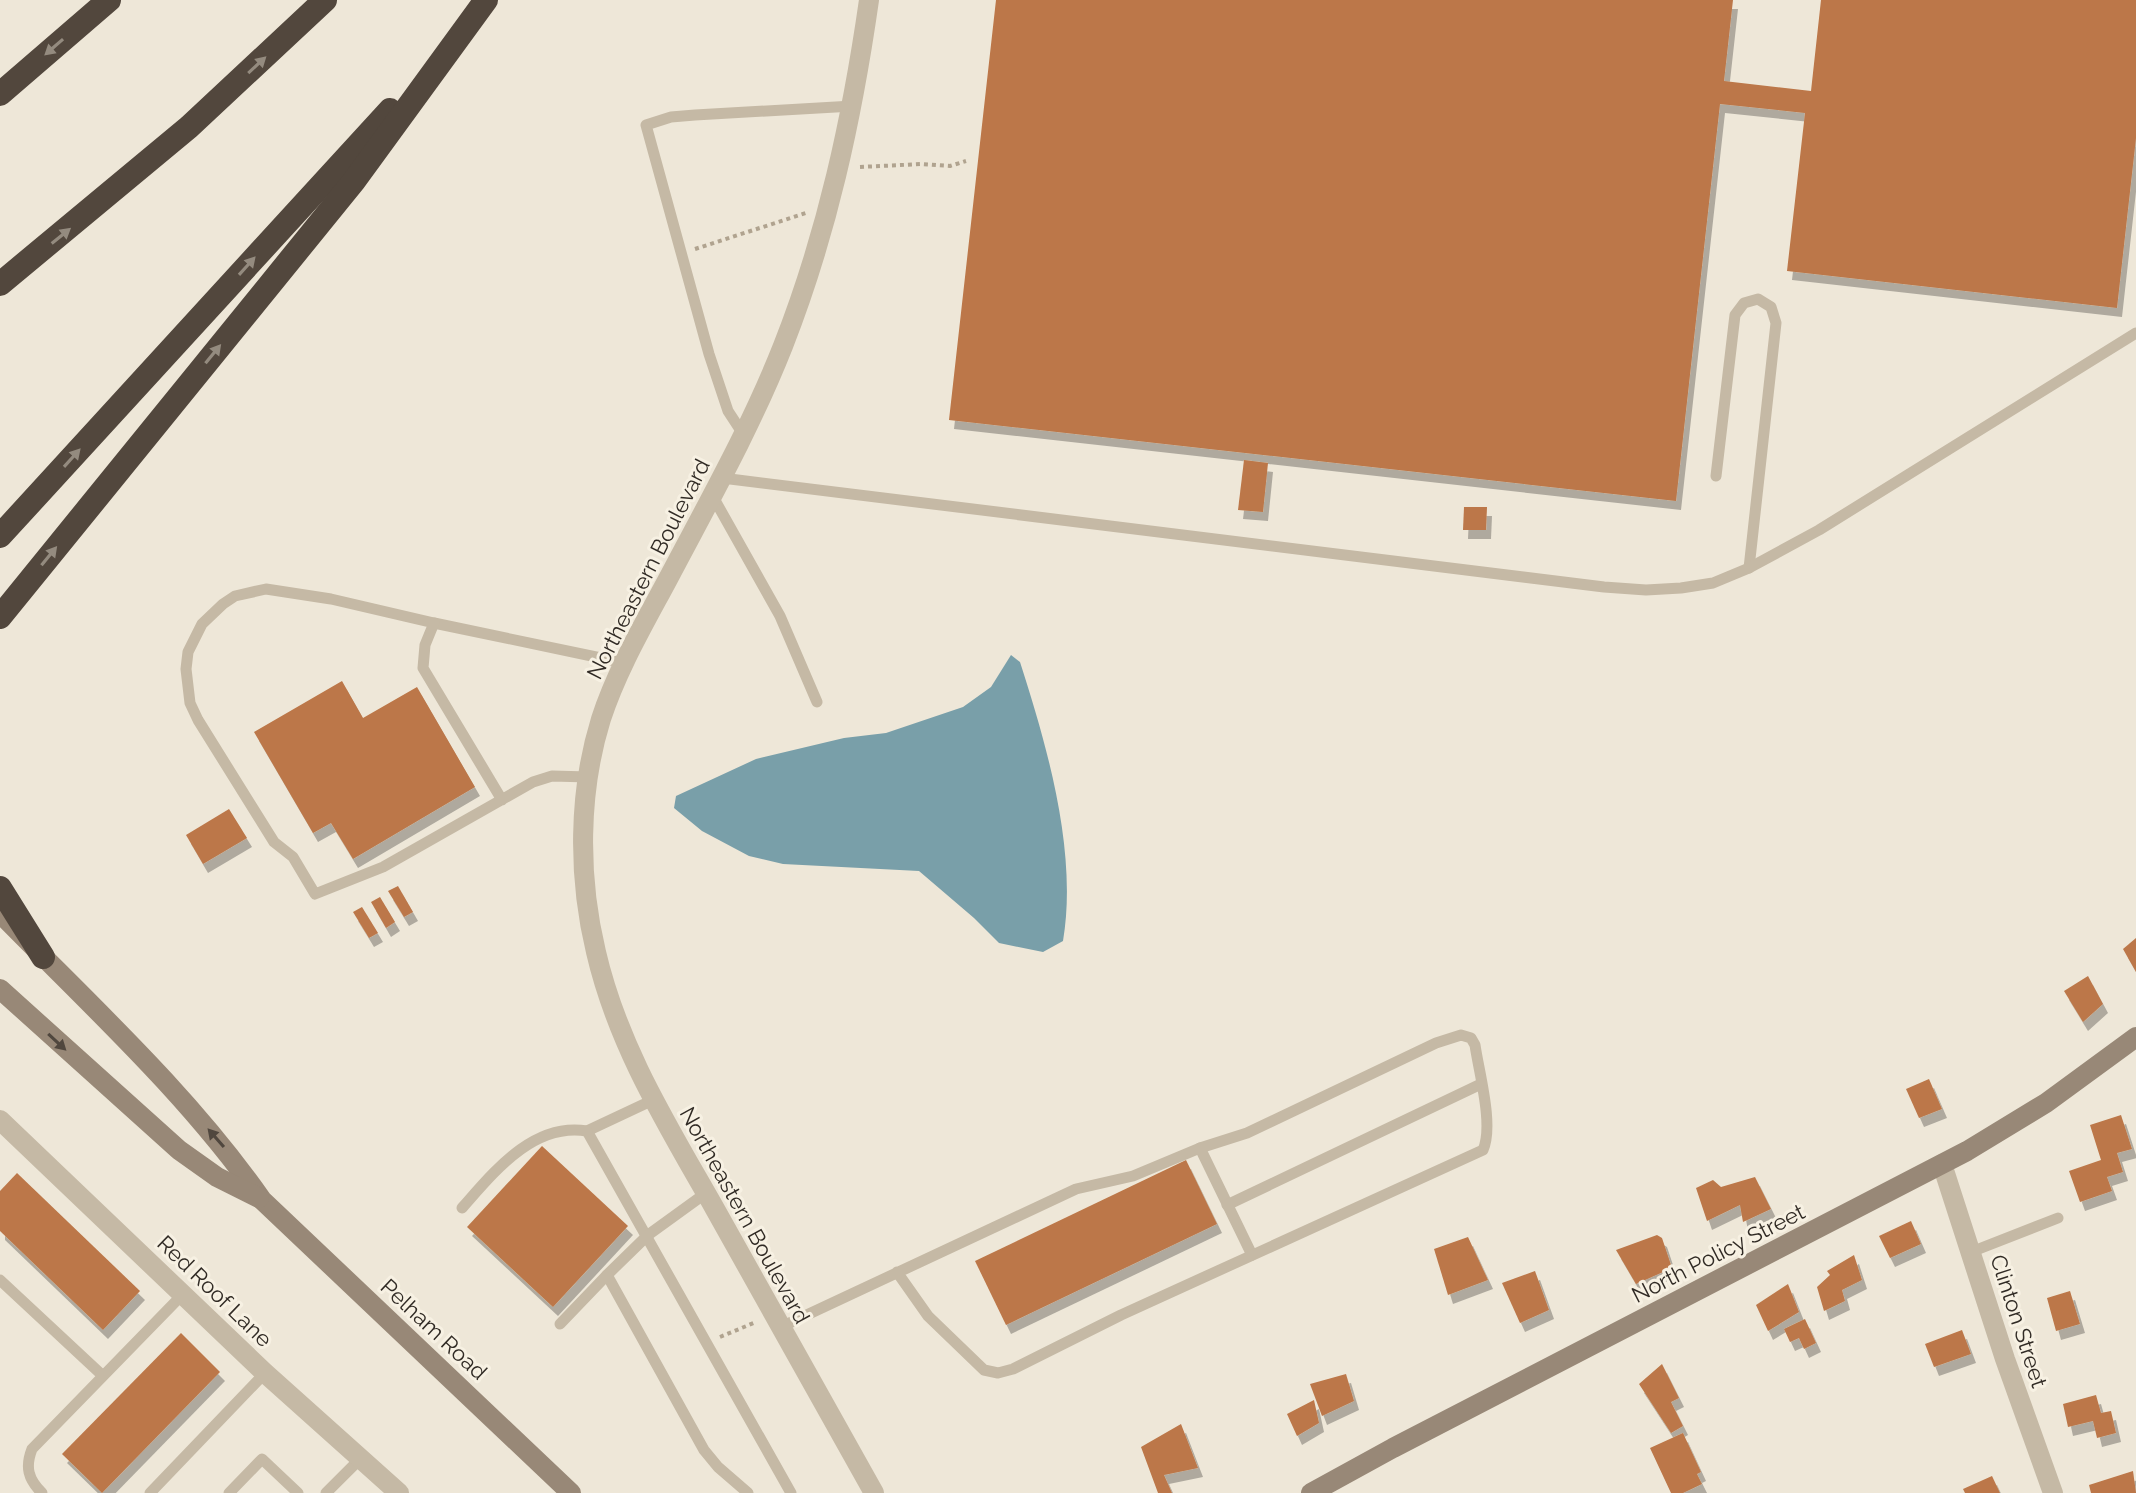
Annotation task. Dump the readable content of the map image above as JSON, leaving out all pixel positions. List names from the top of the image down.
{
  "streets": {
    "main road": ["North Policy Street", "Pelham Road"],
    "street": ["Northeastern Boulevard", "Red Roof Lane", "Clinton Street"]
  },
  "crossings": [
    ["North Policy Street", "Clinton Street"]
  ]
}
